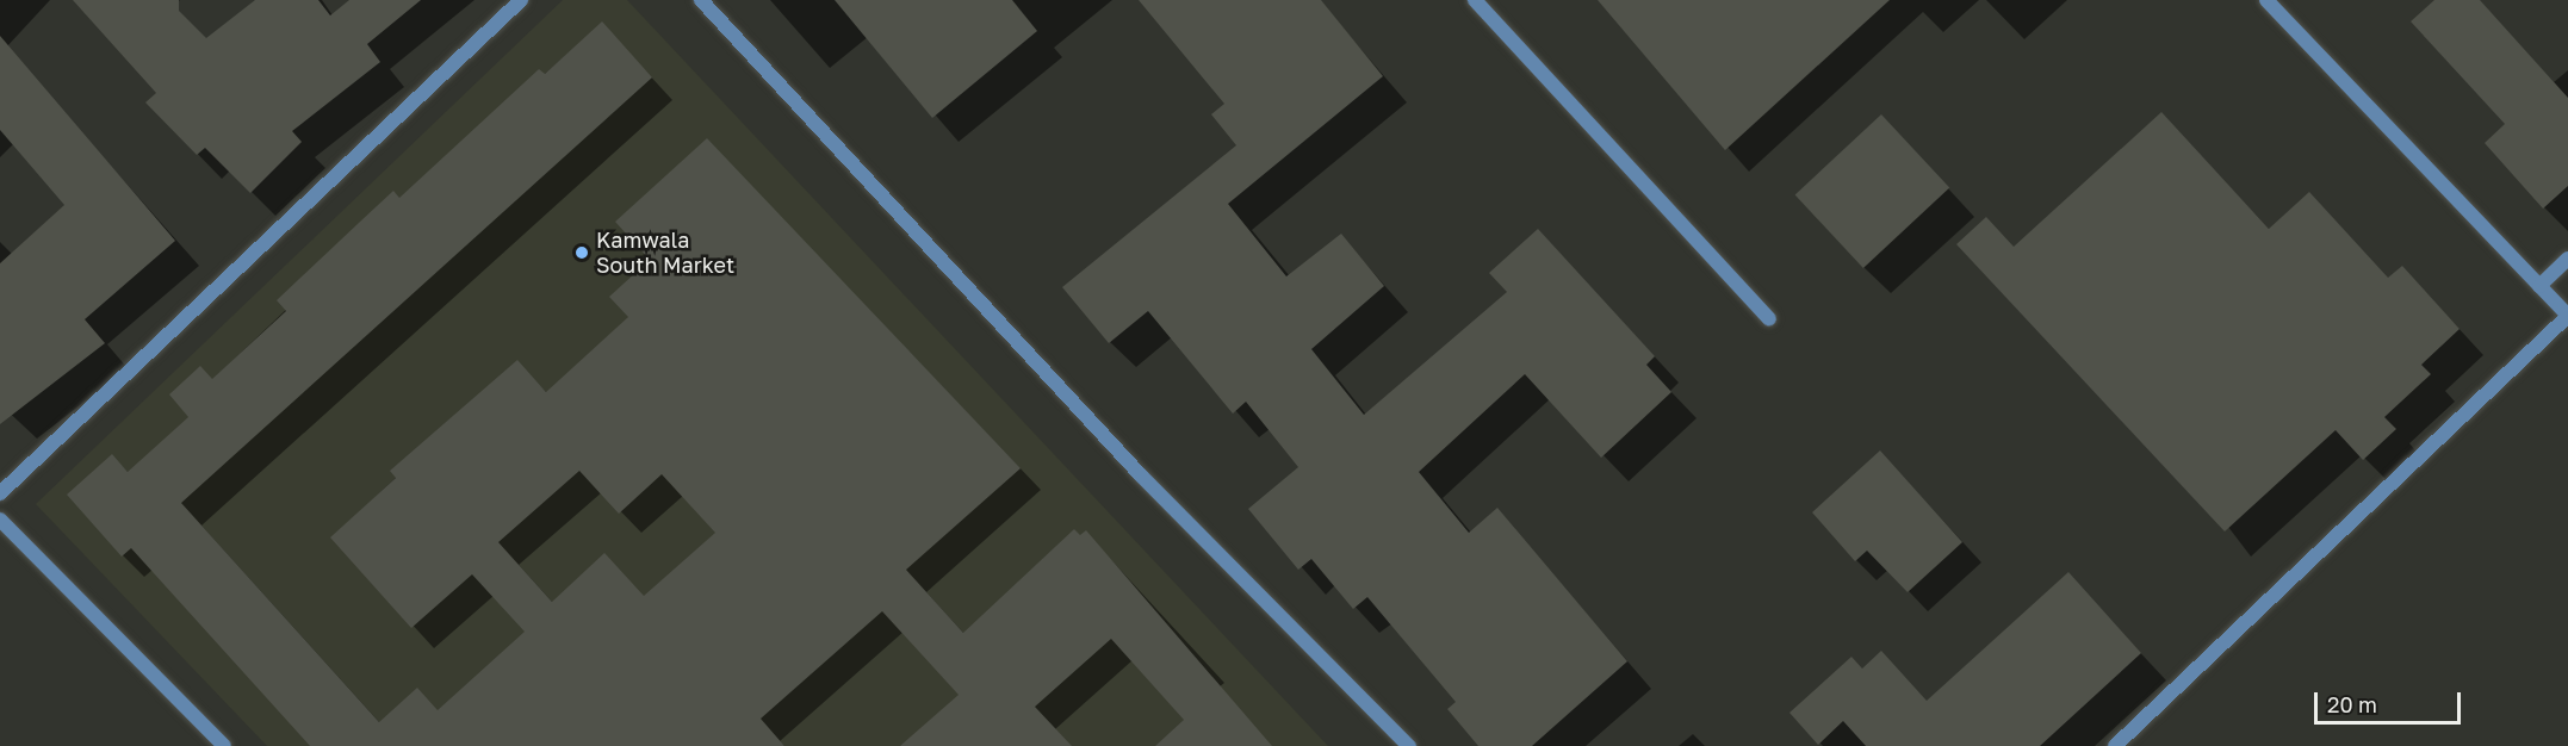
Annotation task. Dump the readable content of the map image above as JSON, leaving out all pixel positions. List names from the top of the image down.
{
  "places": ["Kamwala South Market"],
  "scale_bar": "20 m"
}
